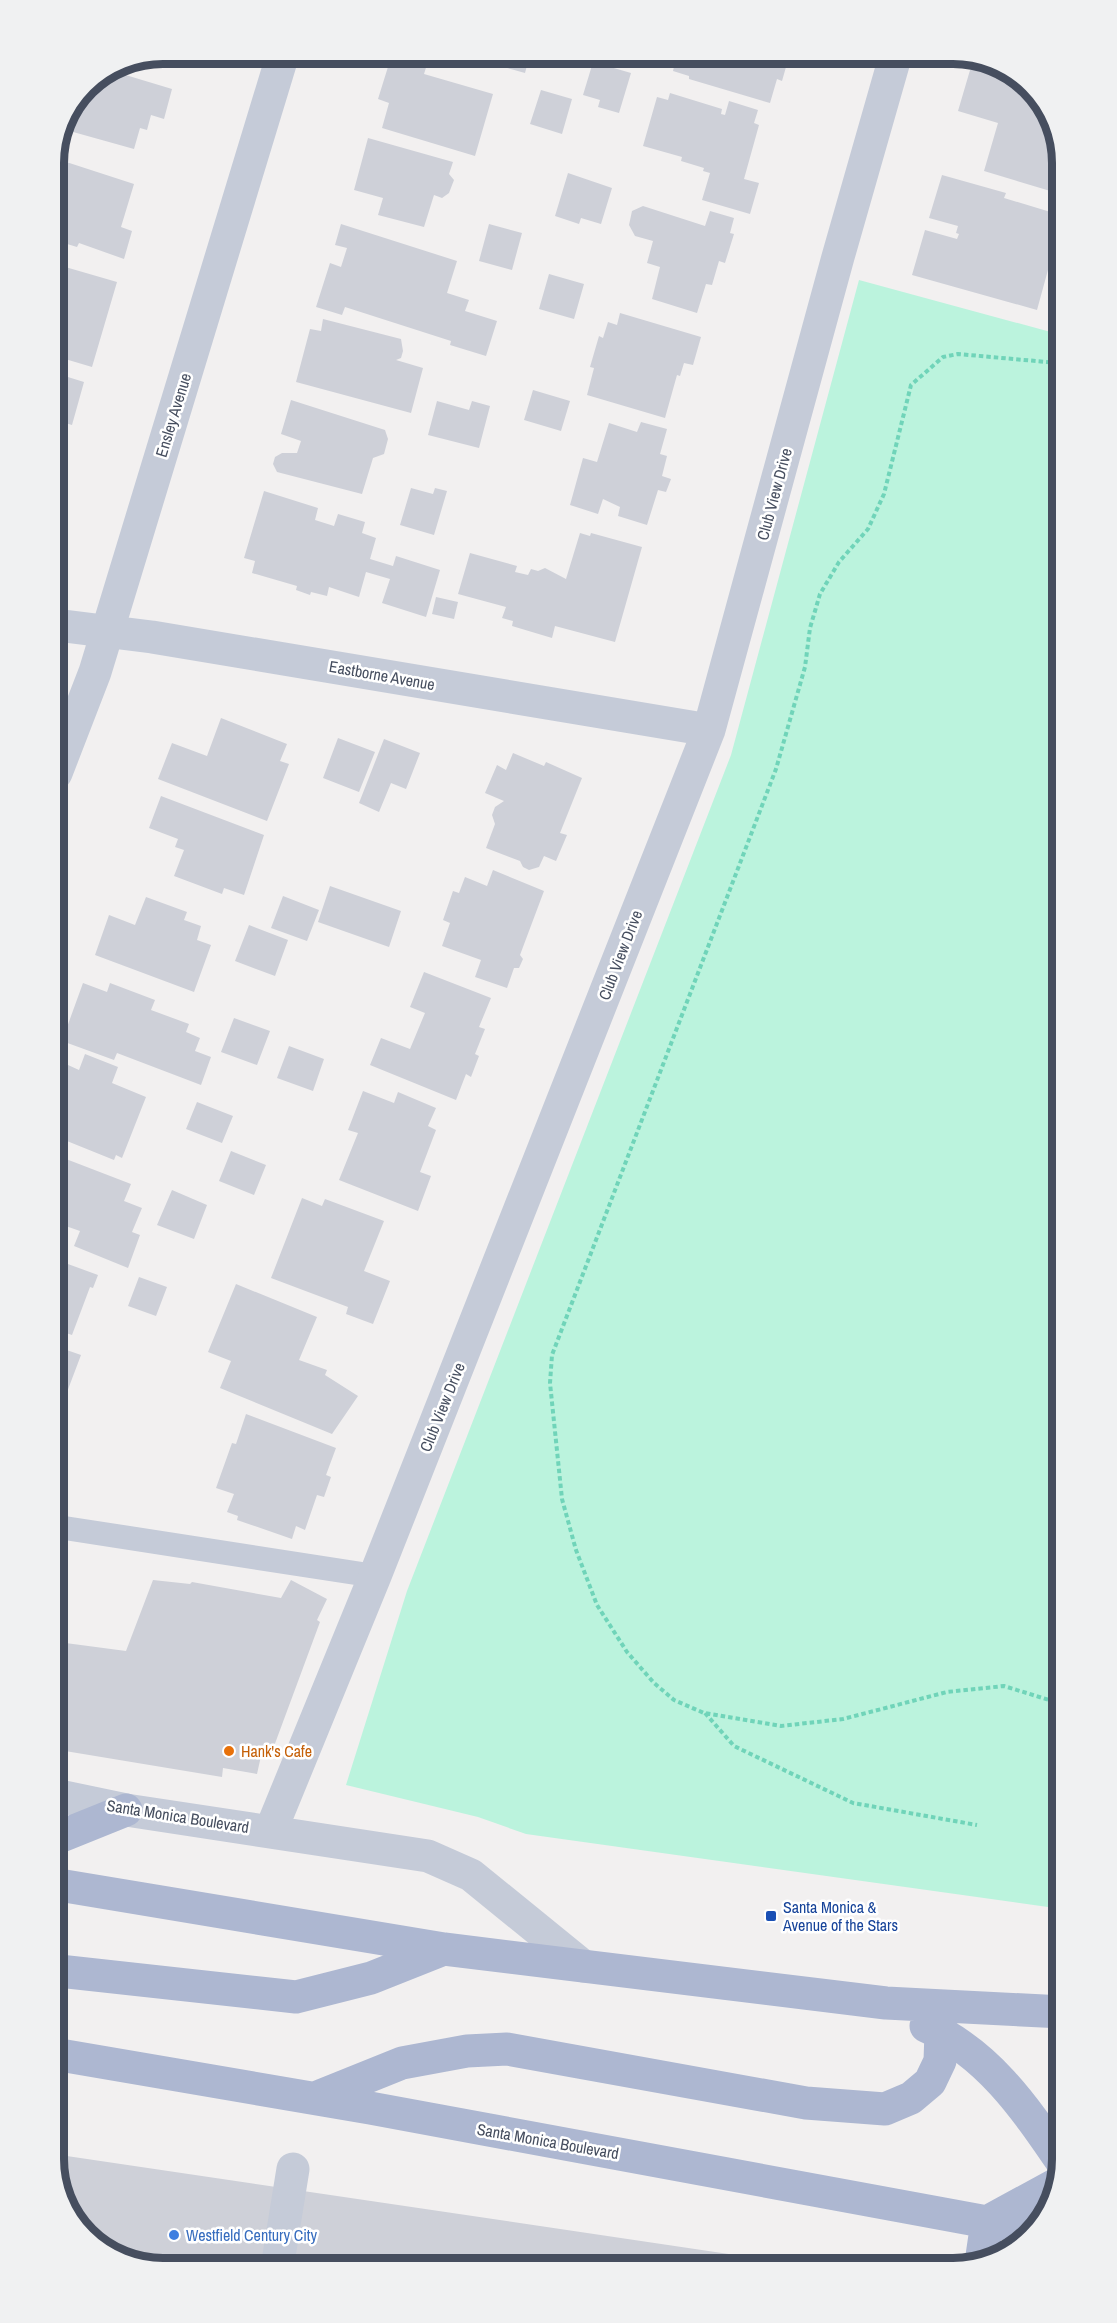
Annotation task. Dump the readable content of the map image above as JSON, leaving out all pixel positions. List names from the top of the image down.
{
  "streets": {
    "main road": ["Santa Monica Boulevard"],
    "street": ["Ensley Avenue", "Club View Drive", "Eastborne Avenue"]
  },
  "crossings": [
    ["Ensley Avenue", "Eastborne Avenue"],
    ["Club View Drive", "Eastborne Avenue"],
    ["Club View Drive", "Santa Monica Boulevard"]
  ],
  "places": {
    "other": ["Hank's Cafe", "Westfield Century City"],
    "transit": ["Santa Monica & Avenue of the Stars"]
  }
}
